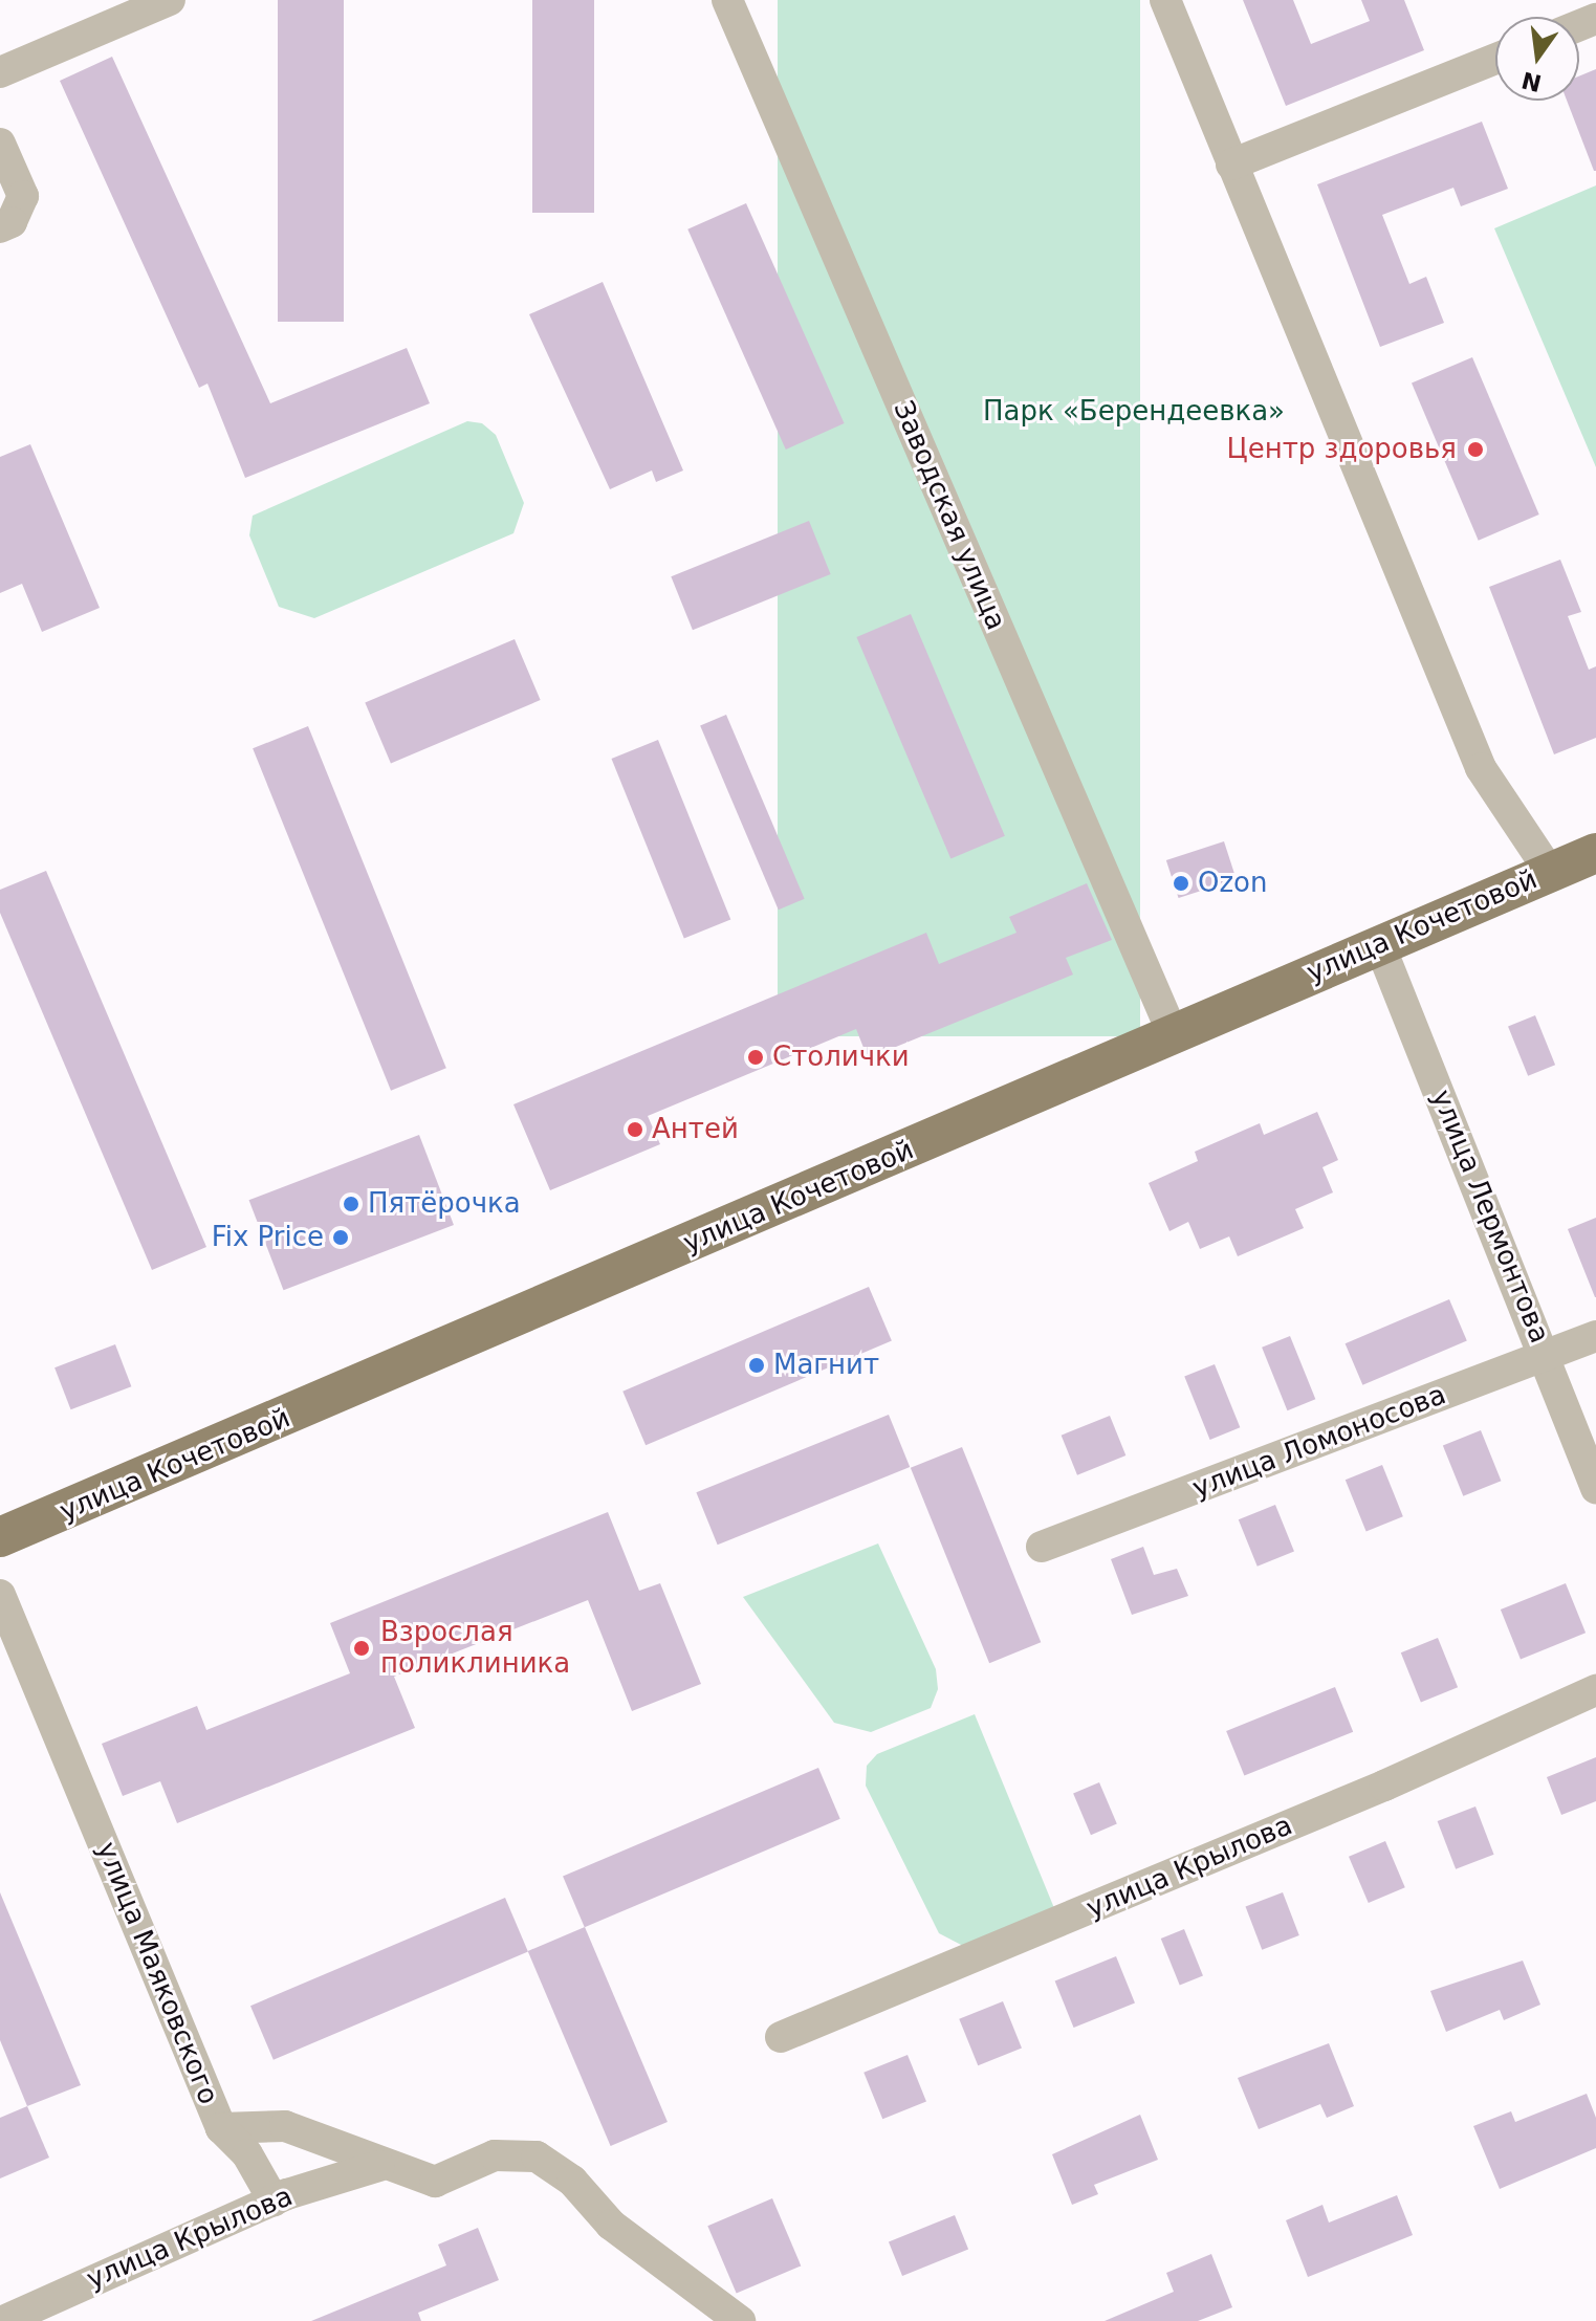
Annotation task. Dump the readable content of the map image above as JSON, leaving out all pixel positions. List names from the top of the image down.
{
  "streets": {
    "main road": ["улица Кочетовой"],
    "street": [
      "Заводская улица",
      "улица Лермонтова",
      "улица Ломоносова",
      "улица Крылова",
      "улица Маяковского"
    ]
  },
  "crossings": [
    ["Заводская улица", "улица Кочетовой"],
    ["улица Кочетовой", "улица Лермонтова"],
    ["улица Лермонтова", "улица Ломоносова"],
    ["улица Крылова", "улица Маяковского"]
  ],
  "parks": ["Парк «Берендеевка»"],
  "places": [
    "Центр здоровья",
    "Ozon",
    "Столички",
    "Антей",
    "Пятёрочка",
    "Fix Price",
    "Магнит",
    "Взрослая поликлиника"
  ],
  "north": "bottom"
}
